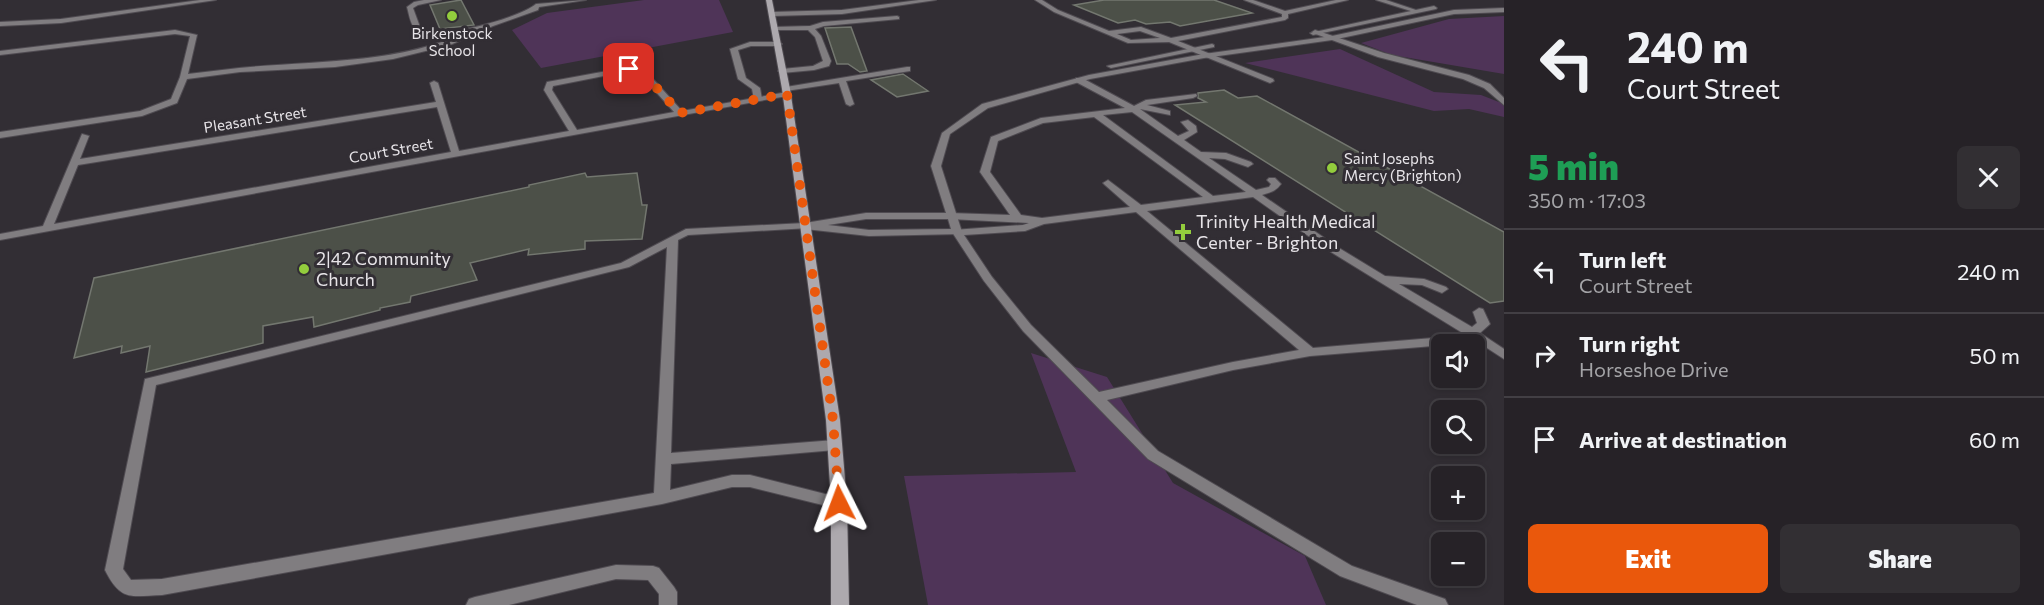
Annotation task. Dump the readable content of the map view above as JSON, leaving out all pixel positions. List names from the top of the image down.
{
  "streets": {
    "street": ["Pleasant Street", "Court Street"]
  },
  "places": {
    "other": ["Birkenstock School", "Saint Josephs Mercy (Brighton)", "2|42 Community Church"],
    "health": ["Trinity Health Medical Center - Brighton"]
  },
  "page": {
    "turn": ["240 m", "Court Street"],
    "heading": ["5 min", "350 m · 17:03"],
    "list": [
      {
        "name": "Turn left",
        "note": "Court Street",
        "value": "240 m"
      },
      {
        "name": "Turn right",
        "note": "Horseshoe Drive",
        "value": "50 m"
      },
      {
        "name": "Arrive at destination",
        "value": "60 m"
      }
    ],
    "map_buttons": ["+", "−"],
    "buttons": ["Exit", "Share"]
  }
}
